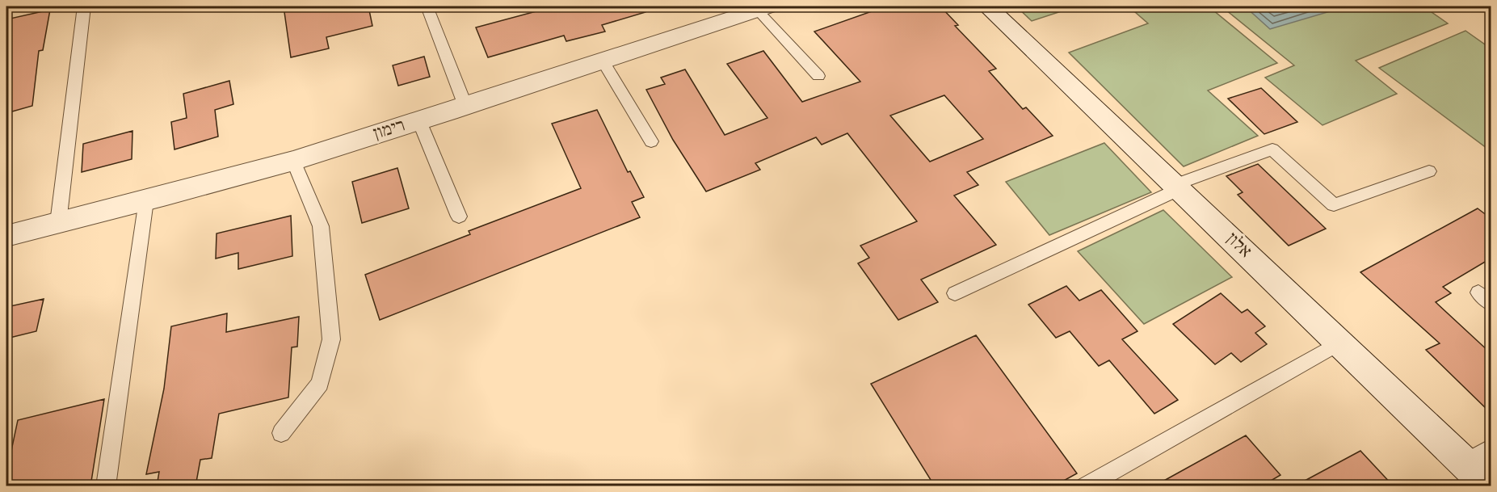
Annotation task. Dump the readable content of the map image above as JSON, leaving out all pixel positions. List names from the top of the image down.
{
  "streets": {
    "street": ["רימון", "אלון"]
  }
}
